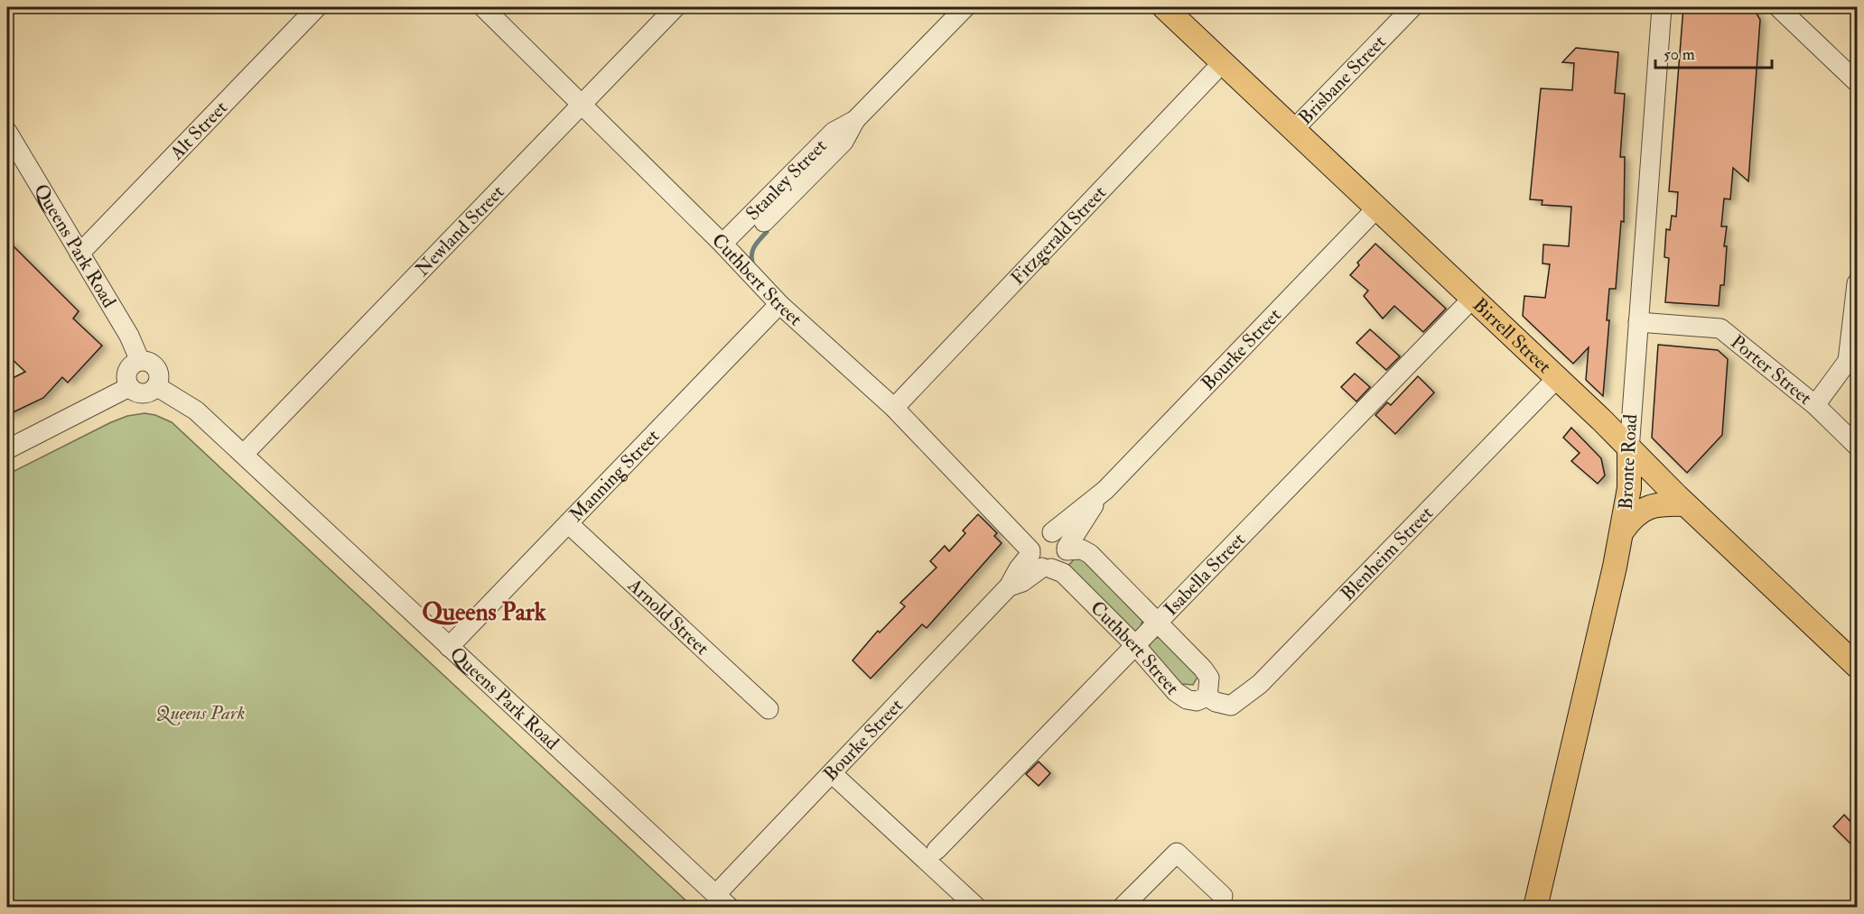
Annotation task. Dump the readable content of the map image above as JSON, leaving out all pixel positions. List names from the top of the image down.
{
  "streets": {
    "main road": ["Birrell Street", "Bronte Road"],
    "street": [
      "Brisbane Street",
      "Alt Street",
      "Stanley Street",
      "Newland Street",
      "Fitzgerald Street",
      "Queens Park Road",
      "Cuthbert Street",
      "Bourke Street",
      "Porter Street",
      "Manning Street",
      "Blenheim Street",
      "Isabella Street",
      "Arnold Street"
    ]
  },
  "crossings": [
    ["Brisbane Street", "Birrell Street"],
    ["Alt Street", "Queens Park Road"],
    ["Stanley Street", "Cuthbert Street"],
    ["Newland Street", "Queens Park Road"],
    ["Newland Street", "Cuthbert Street"],
    ["Fitzgerald Street", "Cuthbert Street"],
    ["Fitzgerald Street", "Birrell Street"],
    ["Queens Park Road", "Bourke Street"],
    ["Queens Park Road", "Manning Street"],
    ["Cuthbert Street", "Bourke Street"],
    ["Cuthbert Street", "Manning Street"],
    ["Cuthbert Street", "Blenheim Street"],
    ["Cuthbert Street", "Isabella Street"],
    ["Birrell Street", "Bourke Street"],
    ["Birrell Street", "Bronte Road"],
    ["Birrell Street", "Blenheim Street"],
    ["Birrell Street", "Isabella Street"],
    ["Porter Street", "Bronte Road"],
    ["Manning Street", "Arnold Street"]
  ],
  "districts": ["Queens Park"],
  "parks": ["Queens Park"],
  "scale_bar": "50 m"
}
